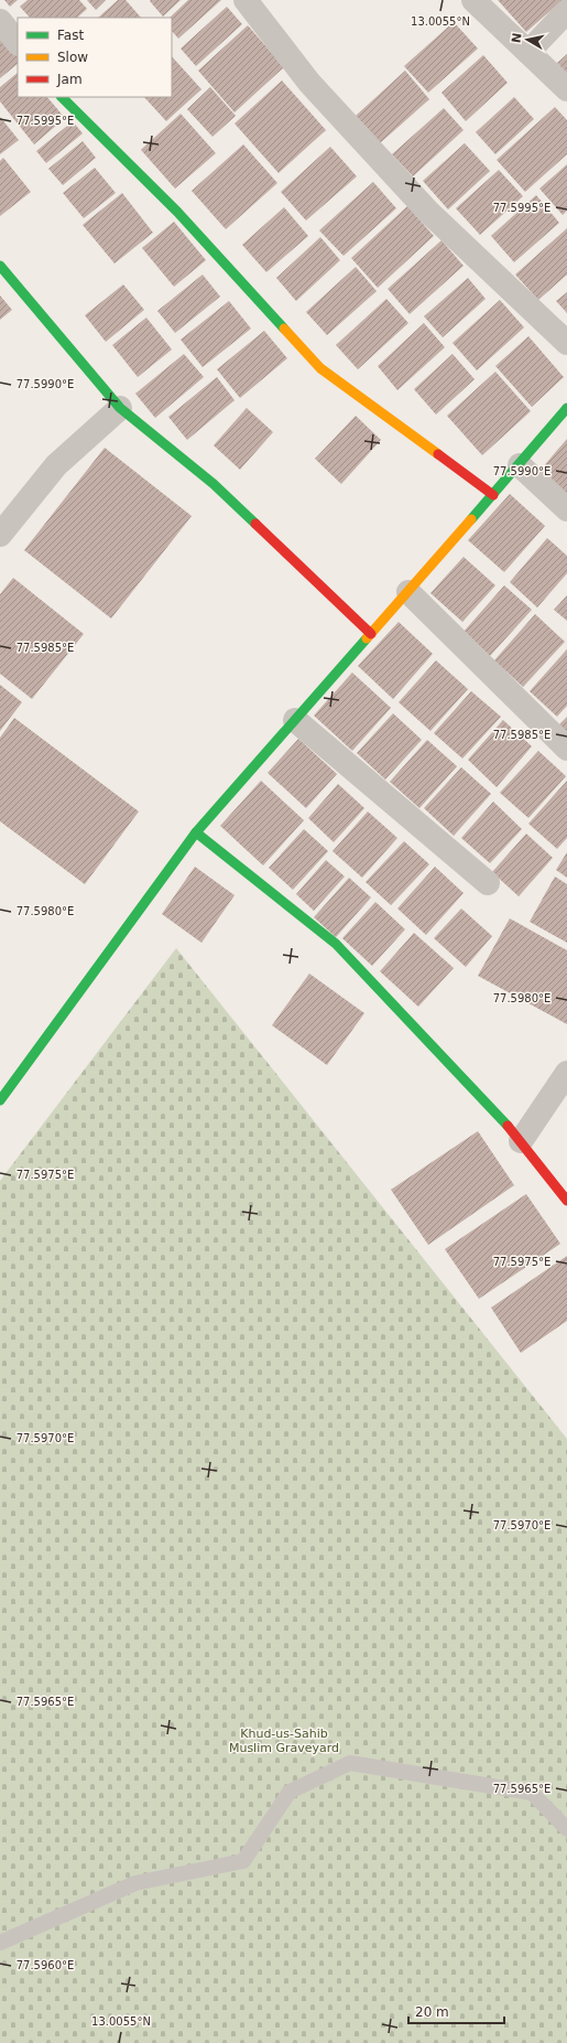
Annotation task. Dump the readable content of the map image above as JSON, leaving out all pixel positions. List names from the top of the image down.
{
  "parks": ["Khud-us-Sahib Muslim Graveyard"],
  "legend": ["Fast", "Slow", "Jam"],
  "scale_bar": "20 m",
  "north": "left",
  "coordinates": [
    "13.0055°N",
    "77.5995°E",
    "77.5990°E",
    "77.5985°E",
    "77.5980°E",
    "77.5975°E",
    "77.5970°E",
    "77.5965°E",
    "77.5960°E"
  ]
}
